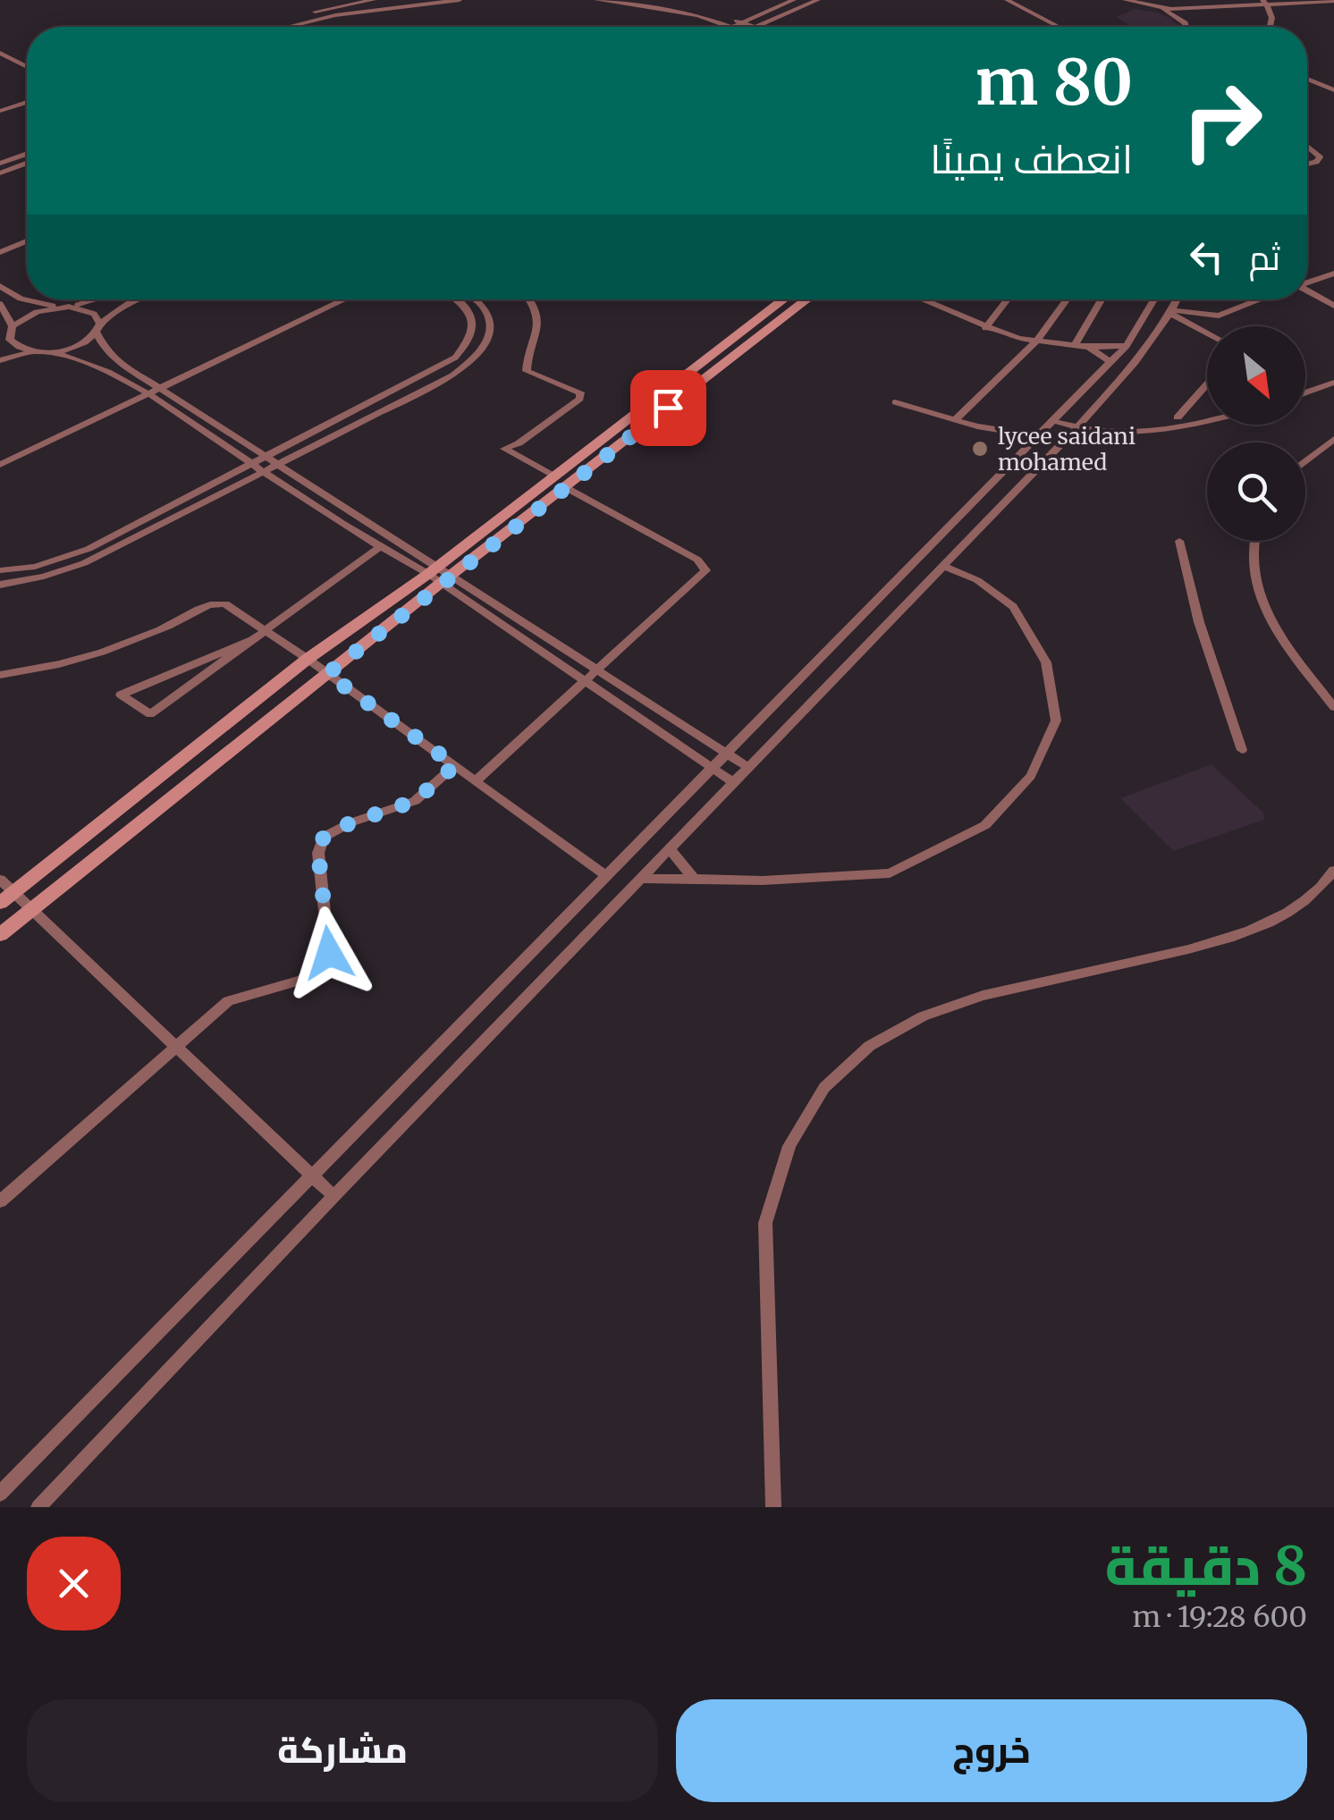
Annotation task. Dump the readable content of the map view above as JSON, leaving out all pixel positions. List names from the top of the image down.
{
  "places": ["lycee saidani mohamed"],
  "north": "bottom right",
  "page": {
    "turn": ["80 m", "انعطف يمينًا"],
    "then": "ثم",
    "heading": ["8 دقيقة", "600 m · 19:28"],
    "buttons": ["خروج", "مشاركة"]
  }
}
